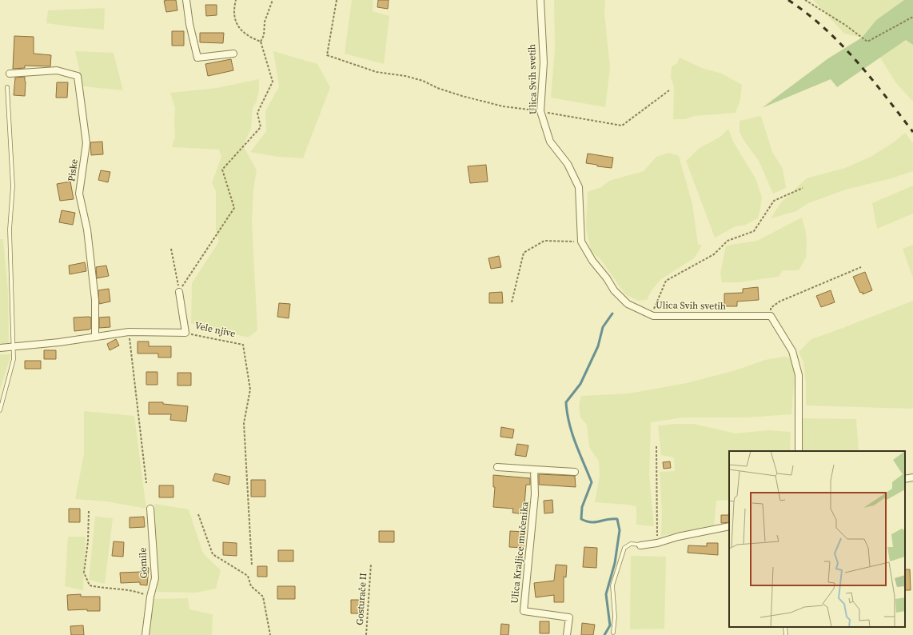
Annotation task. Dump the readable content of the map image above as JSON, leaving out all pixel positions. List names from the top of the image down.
{
  "streets": {
    "street": [
      "Ulica Svih svetih",
      "Piske",
      "Vele njive",
      "Ulica Kraljice mučenika",
      "Gomile"
    ],
    "path": ["Gosturače II"]
  },
  "crossings": [
    ["Piske", "Vele njive"]
  ]
}
